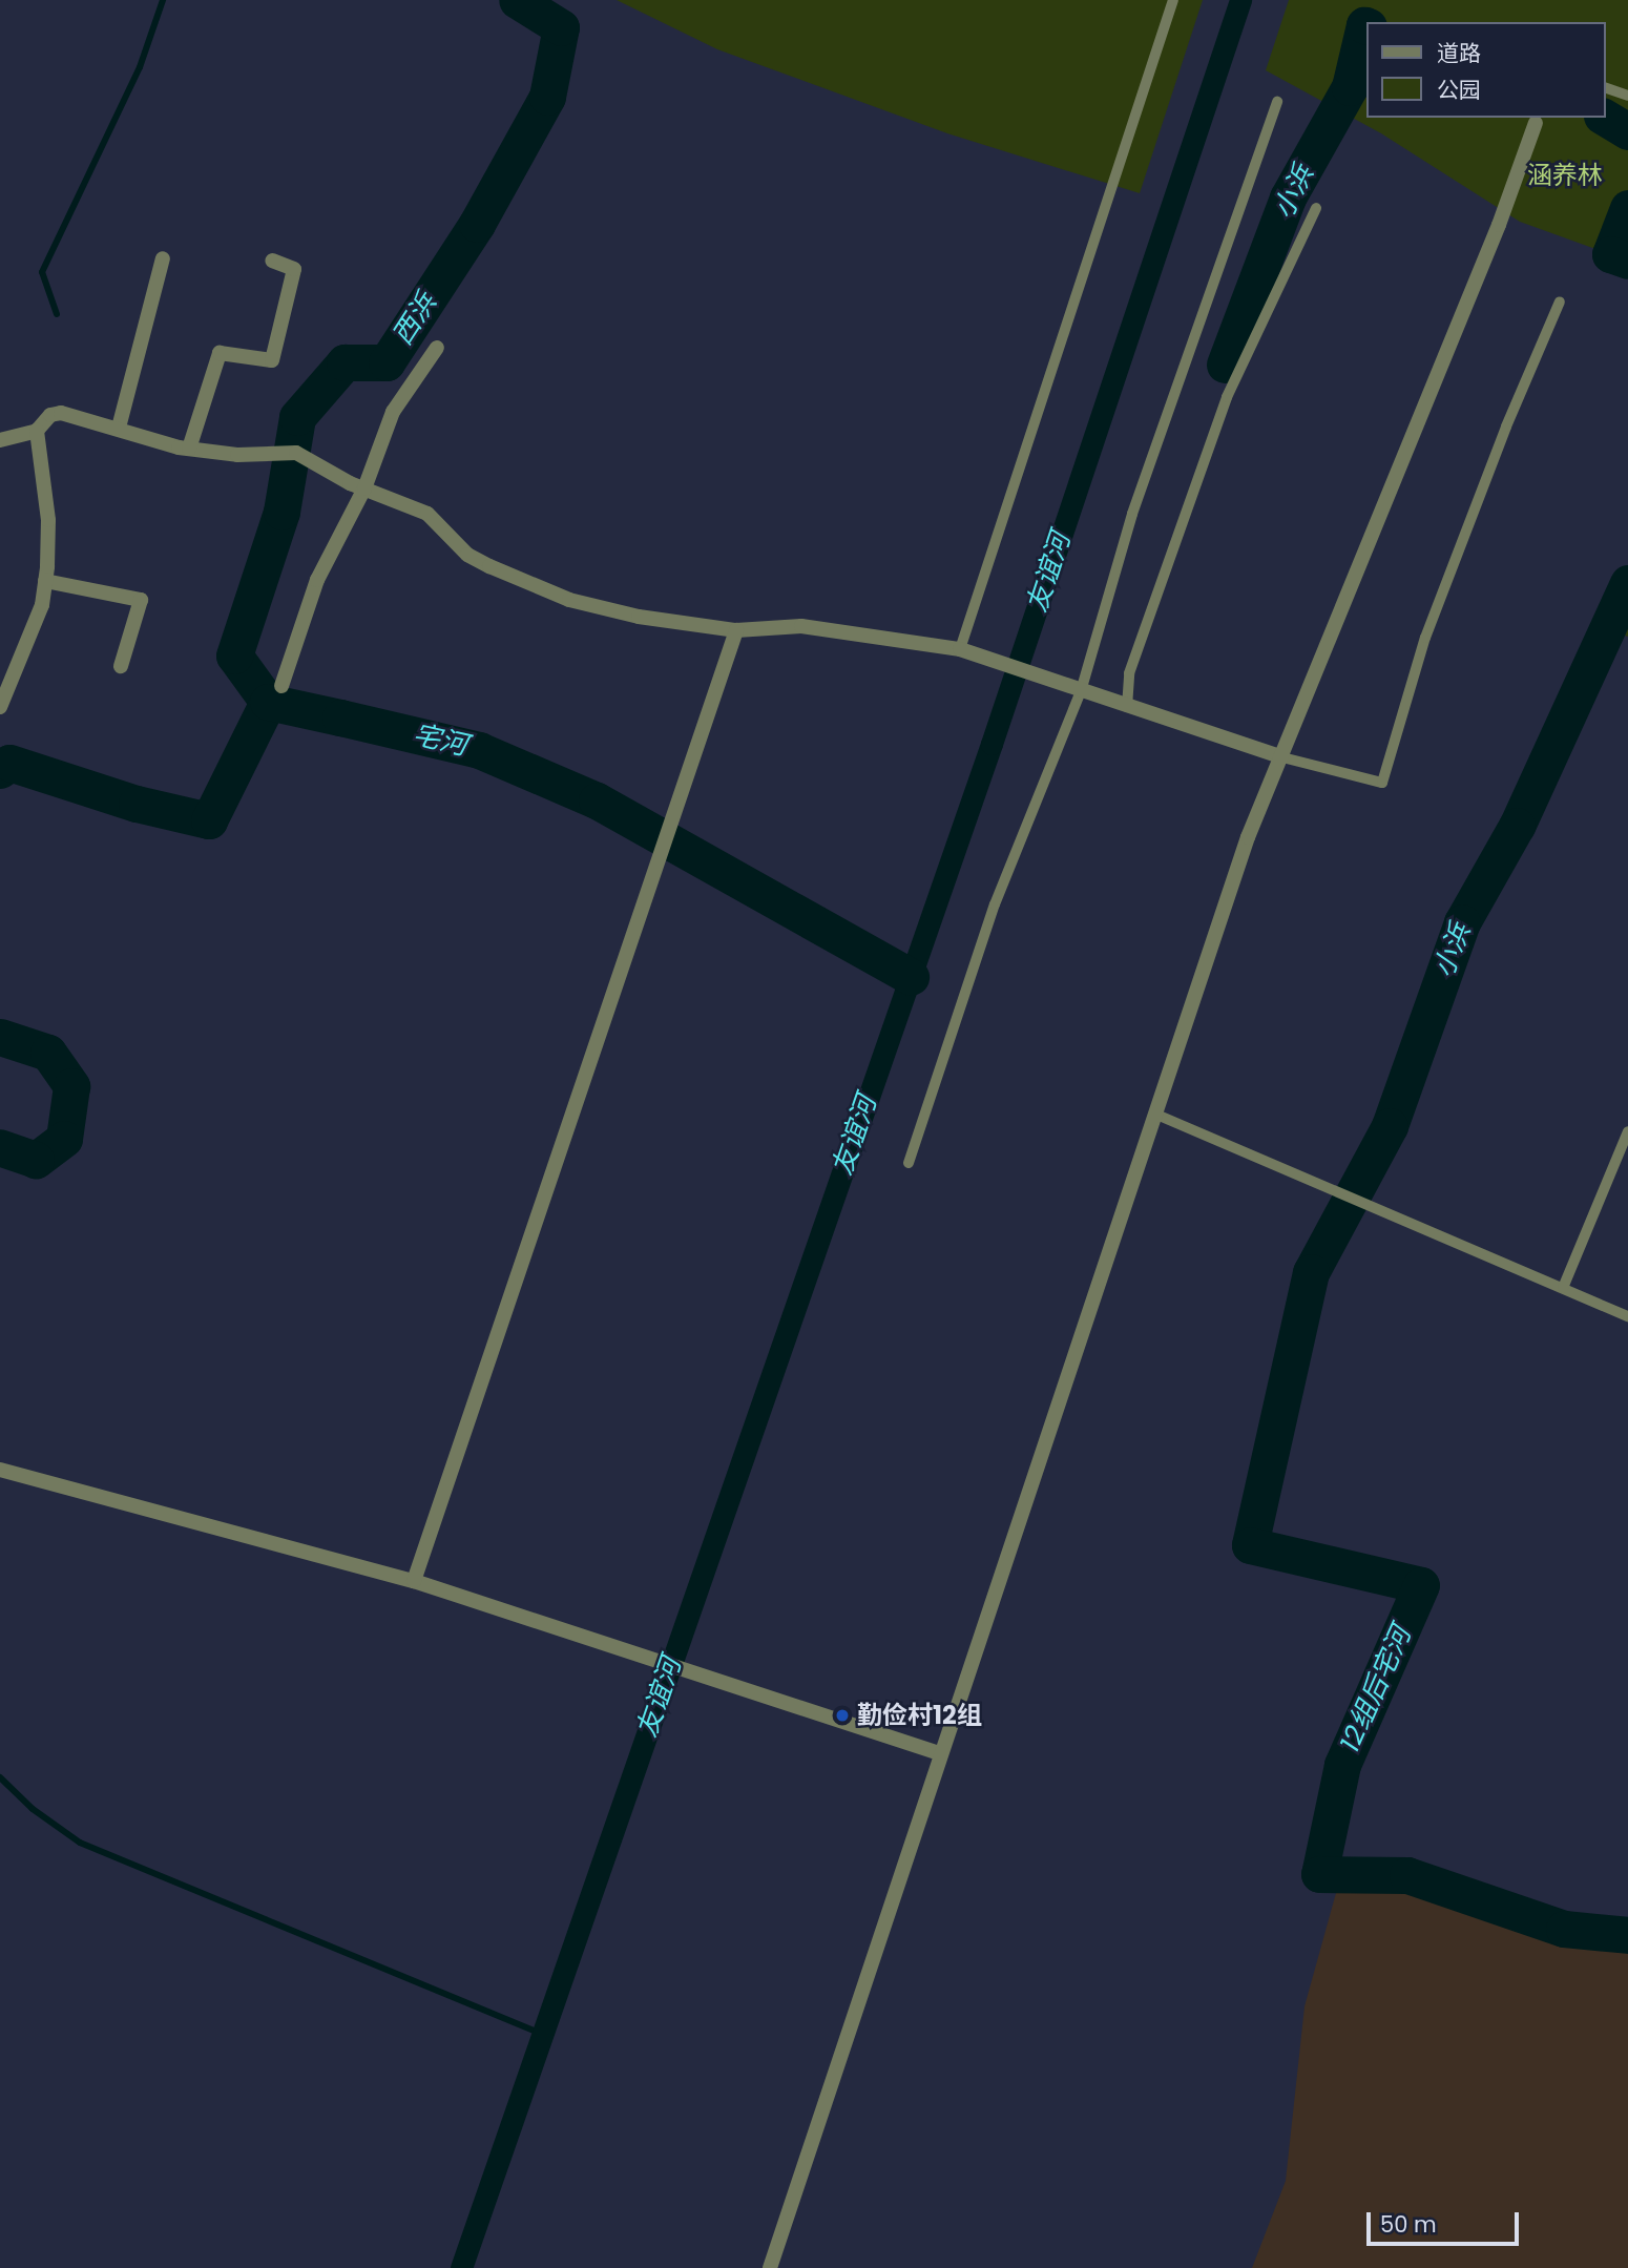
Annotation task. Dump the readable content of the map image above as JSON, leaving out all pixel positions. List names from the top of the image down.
{
  "water": [
    "小浜",
    "西浜",
    "友谊河",
    "宅河",
    "12组后宅河"
  ],
  "parks": ["涵养林"],
  "places": ["勤俭村12组"],
  "legend": ["道路", "公园"],
  "scale_bar": "50 m"
}
